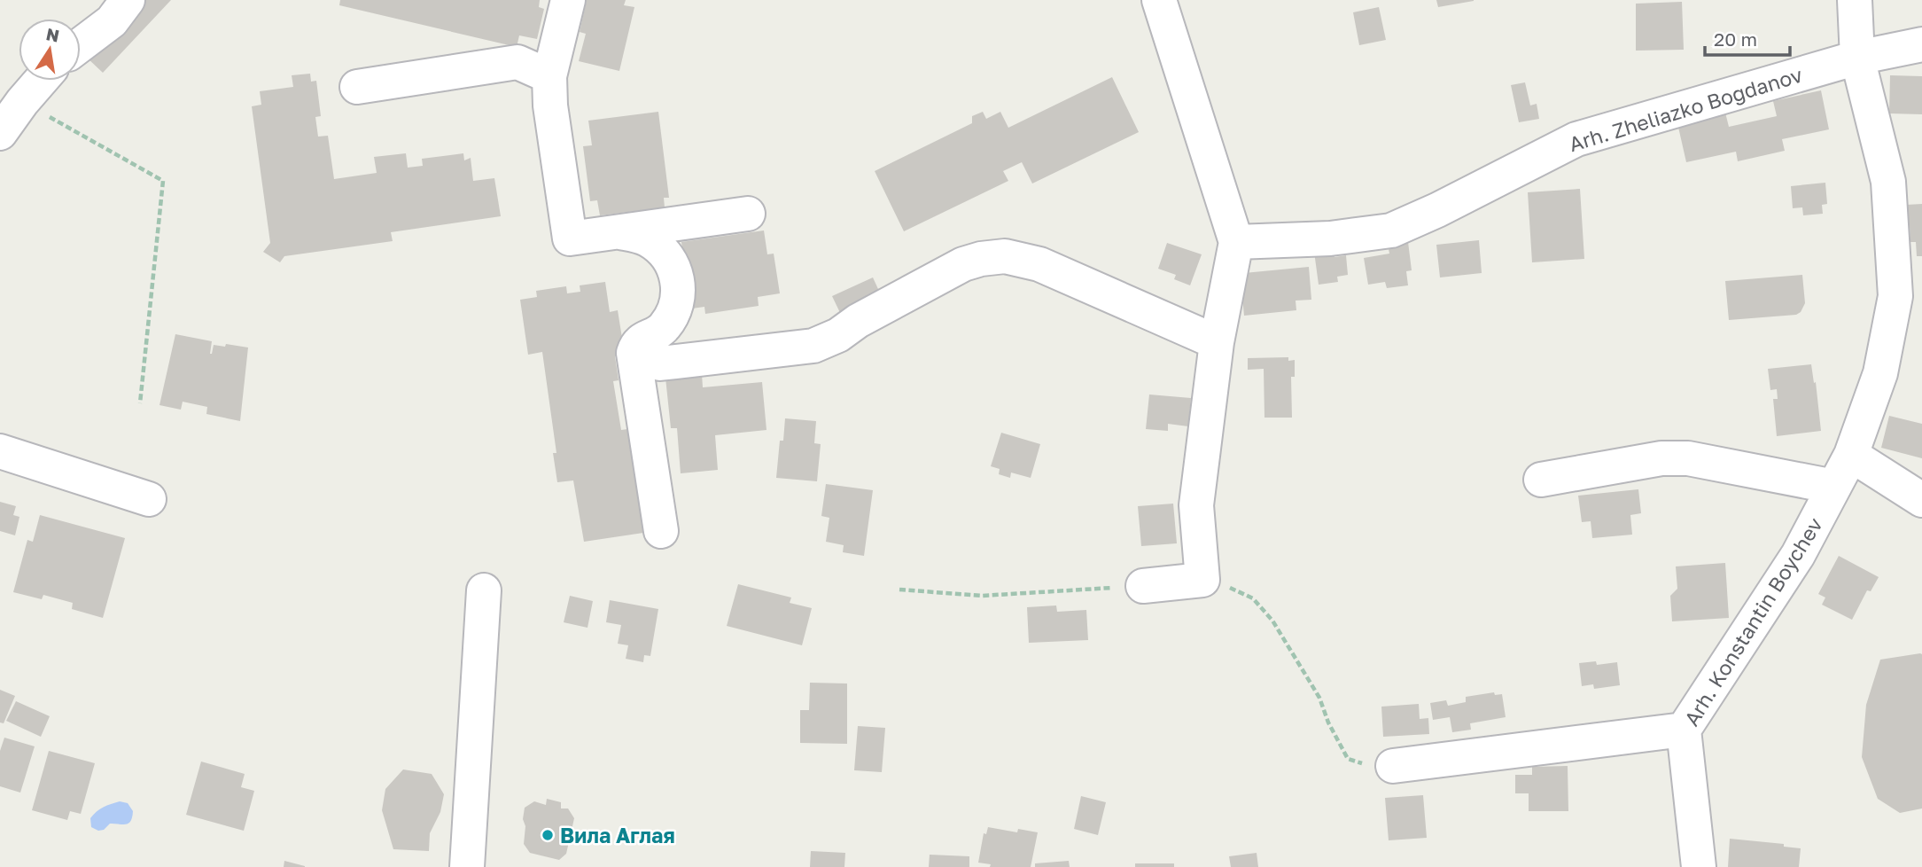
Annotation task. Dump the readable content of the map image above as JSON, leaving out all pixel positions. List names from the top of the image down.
{
  "streets": {
    "street": ["Arh. Zheliazko Bogdanov", "Arh. Konstantin Boychev"]
  },
  "crossings": [
    ["Arh. Zheliazko Bogdanov", "Arh. Konstantin Boychev"]
  ],
  "places": ["Вила Аглая"],
  "scale_bar": "20 m",
  "north": "top"
}
